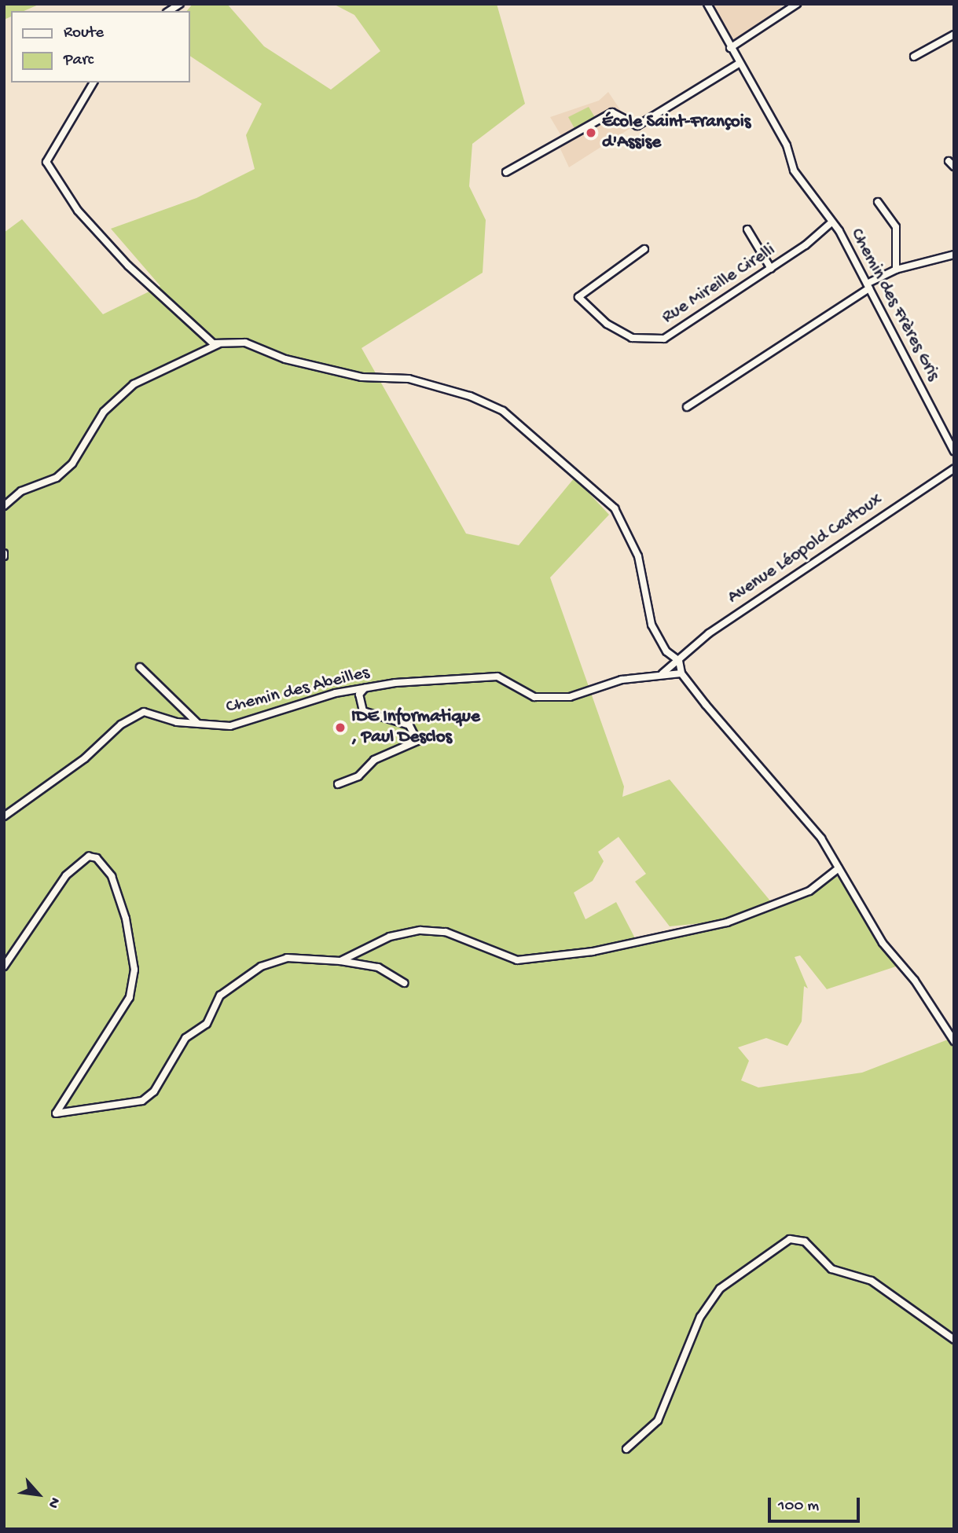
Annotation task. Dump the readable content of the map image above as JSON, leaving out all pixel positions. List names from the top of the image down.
{
  "streets": {
    "street": [
      "Rue Mireille Cirelli",
      "Chemin des Frères Gris",
      "Avenue Léopold Cartoux",
      "Chemin des Abeilles"
    ]
  },
  "crossings": [
    ["Rue Mireille Cirelli", "Chemin des Frères Gris"]
  ],
  "places": ["École Saint-François d'Assise", "IDE Informatique , Paul Desclos"],
  "legend": ["Route", "Parc"],
  "scale_bar": "100 m",
  "north": "bottom right"
}
